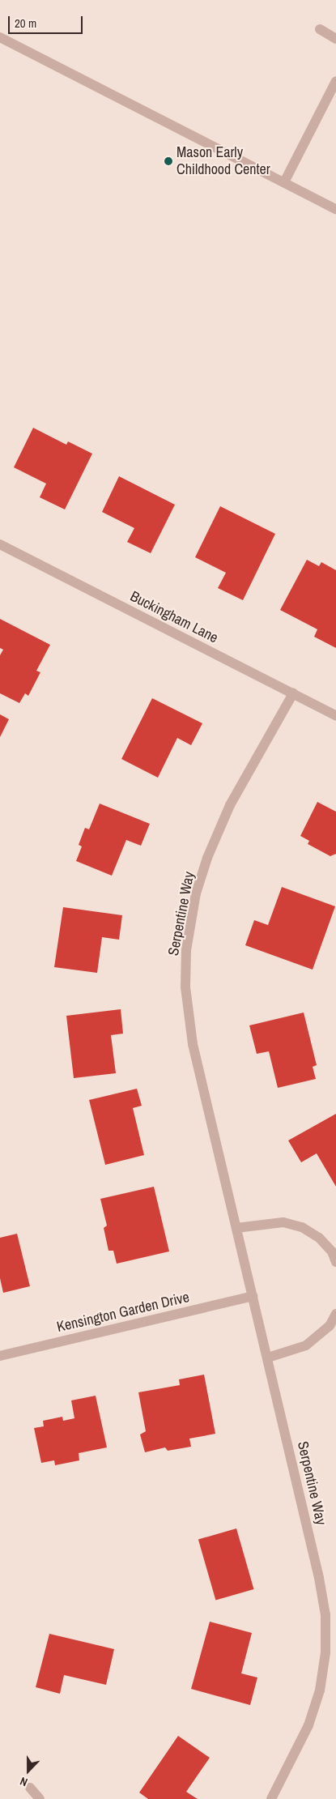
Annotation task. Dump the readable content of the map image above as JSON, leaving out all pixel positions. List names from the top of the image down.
{
  "streets": {
    "street": ["Buckingham Lane", "Serpentine Way", "Kensington Garden Drive"]
  },
  "crossings": [
    ["Buckingham Lane", "Serpentine Way"],
    ["Serpentine Way", "Kensington Garden Drive"]
  ],
  "places": ["Mason Early Childhood Center"],
  "scale_bar": "20 m",
  "north": "bottom"
}
